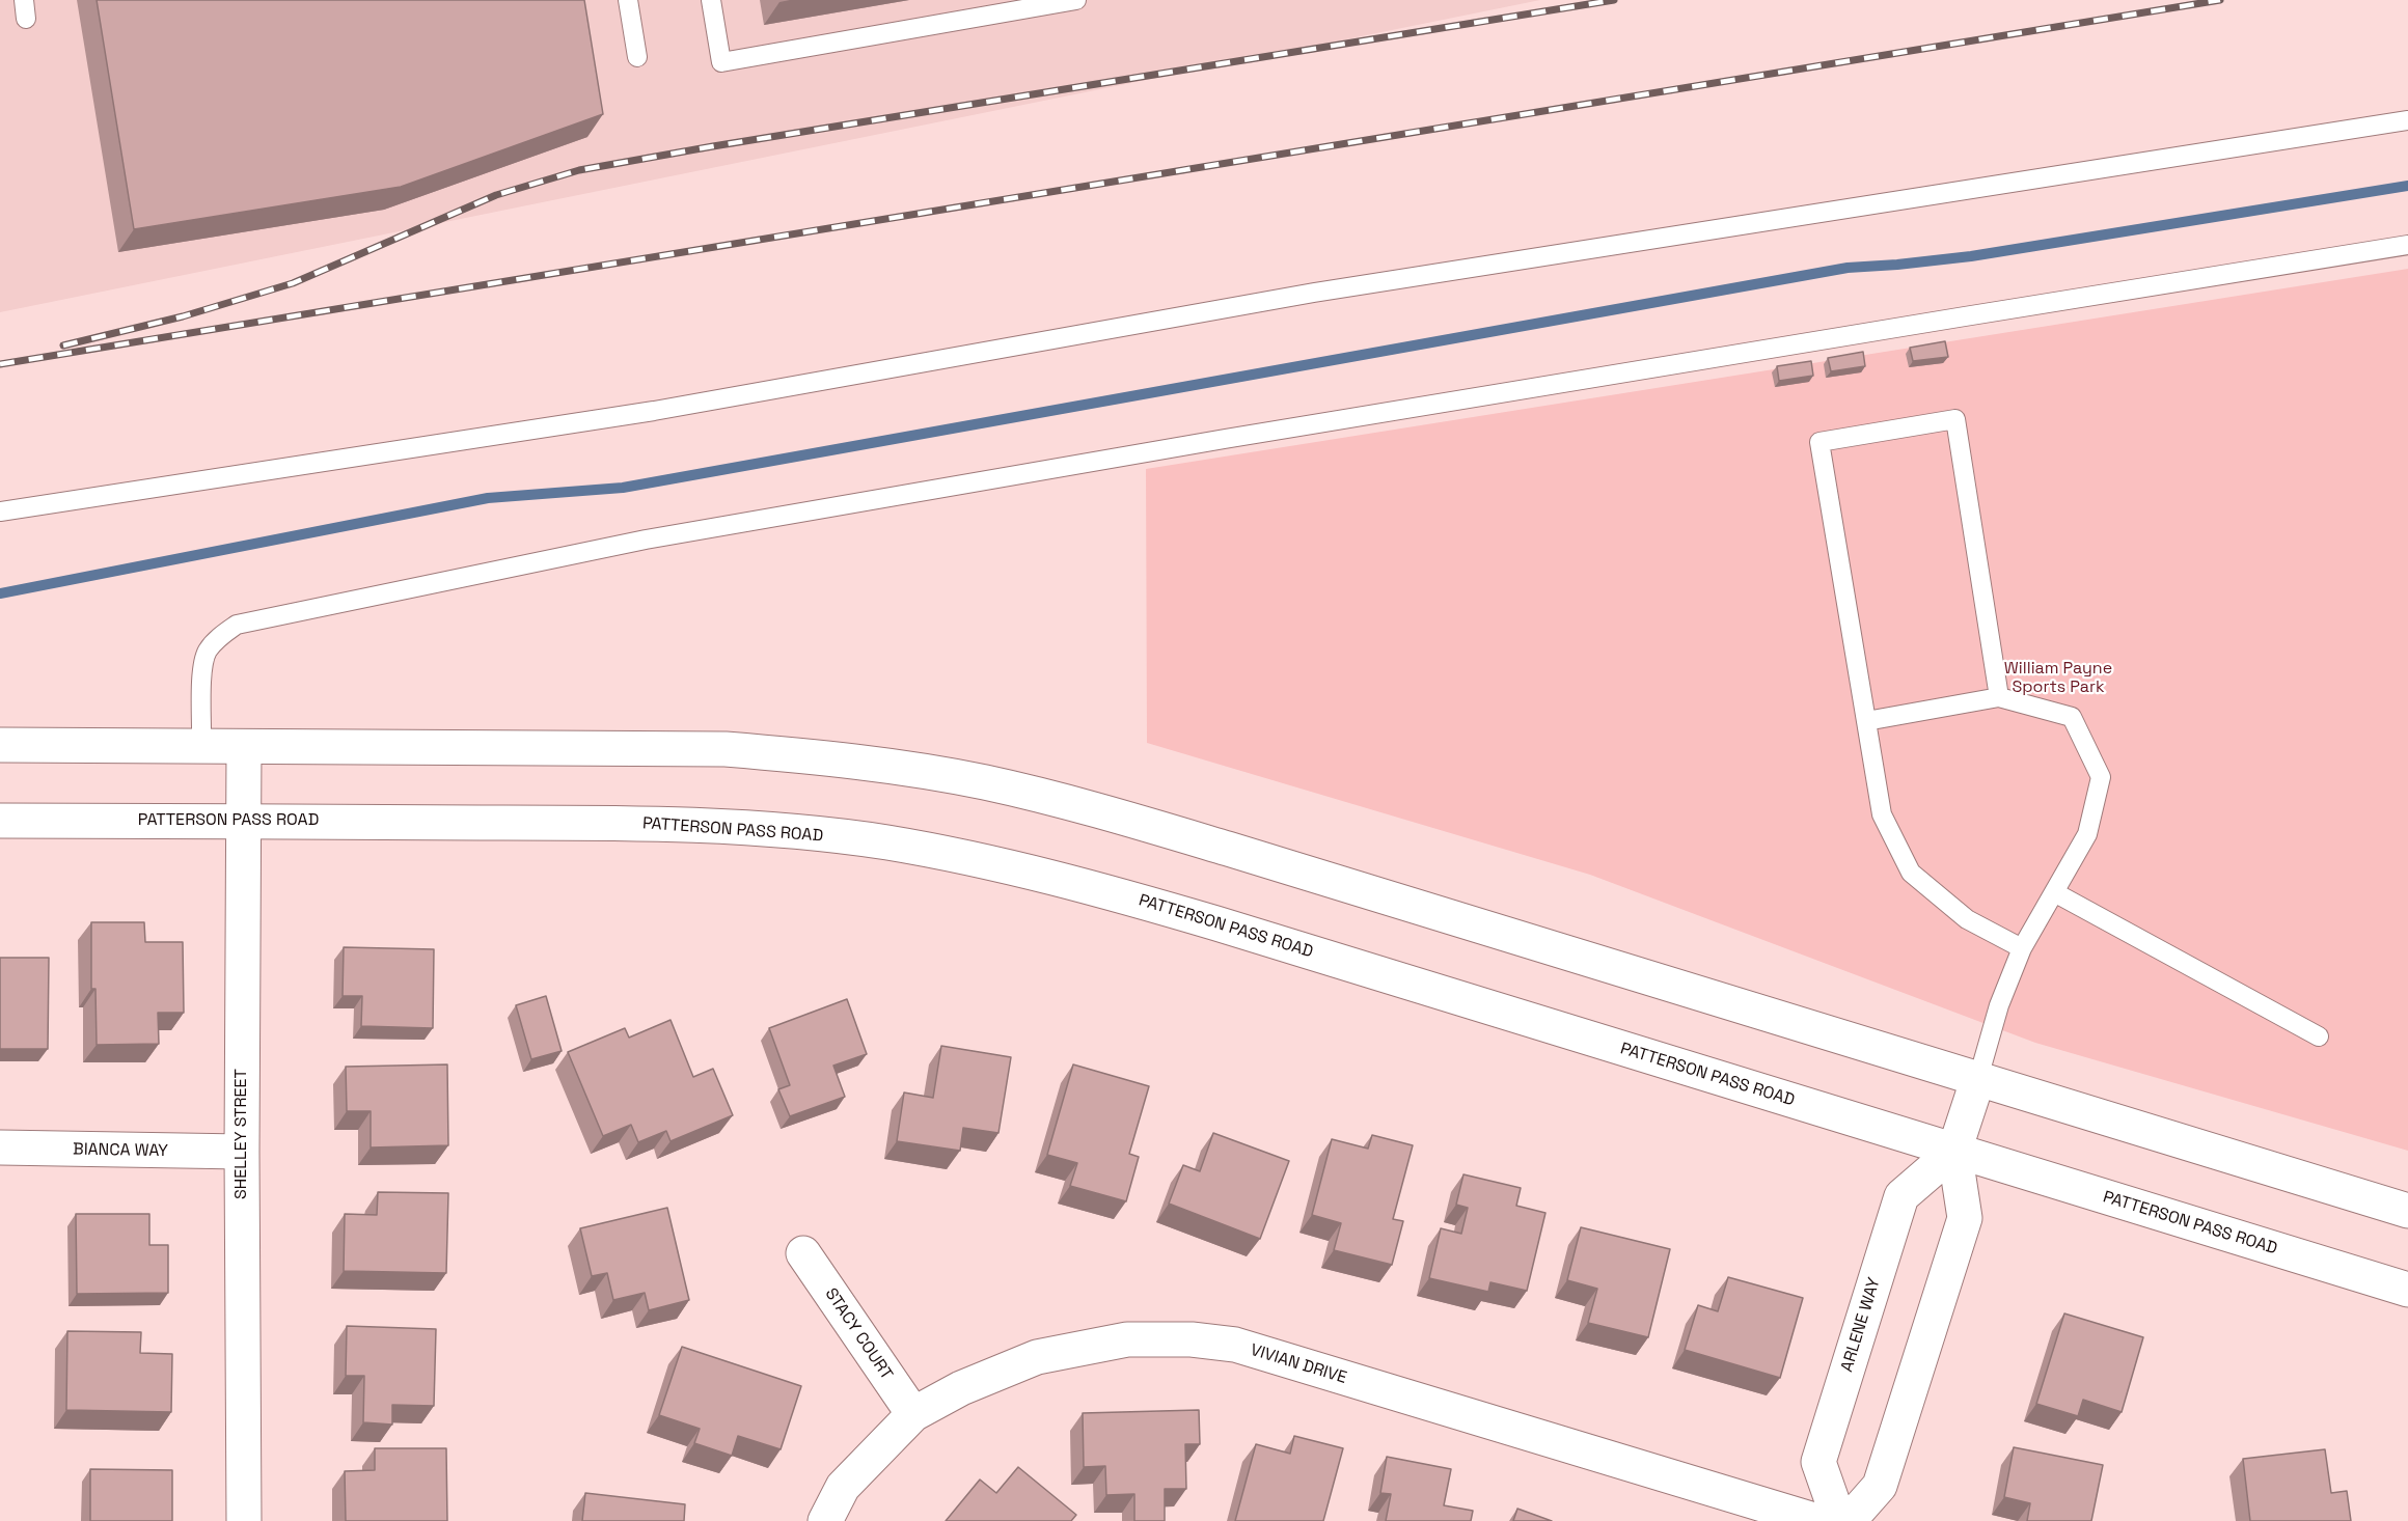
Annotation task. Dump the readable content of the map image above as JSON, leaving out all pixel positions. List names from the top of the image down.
{
  "streets": {
    "main road": [
      "PATTERSON PASS ROAD",
      "SHELLEY STREET",
      "BIANCA WAY",
      "ARLENE WAY",
      "STACY COURT",
      "VIVIAN DRIVE"
    ]
  },
  "crossings": [
    ["PATTERSON PASS ROAD", "SHELLEY STREET"],
    ["PATTERSON PASS ROAD", "ARLENE WAY"],
    ["SHELLEY STREET", "BIANCA WAY"],
    ["STACY COURT", "VIVIAN DRIVE"]
  ],
  "parks": ["William Payne Sports Park"]
}
